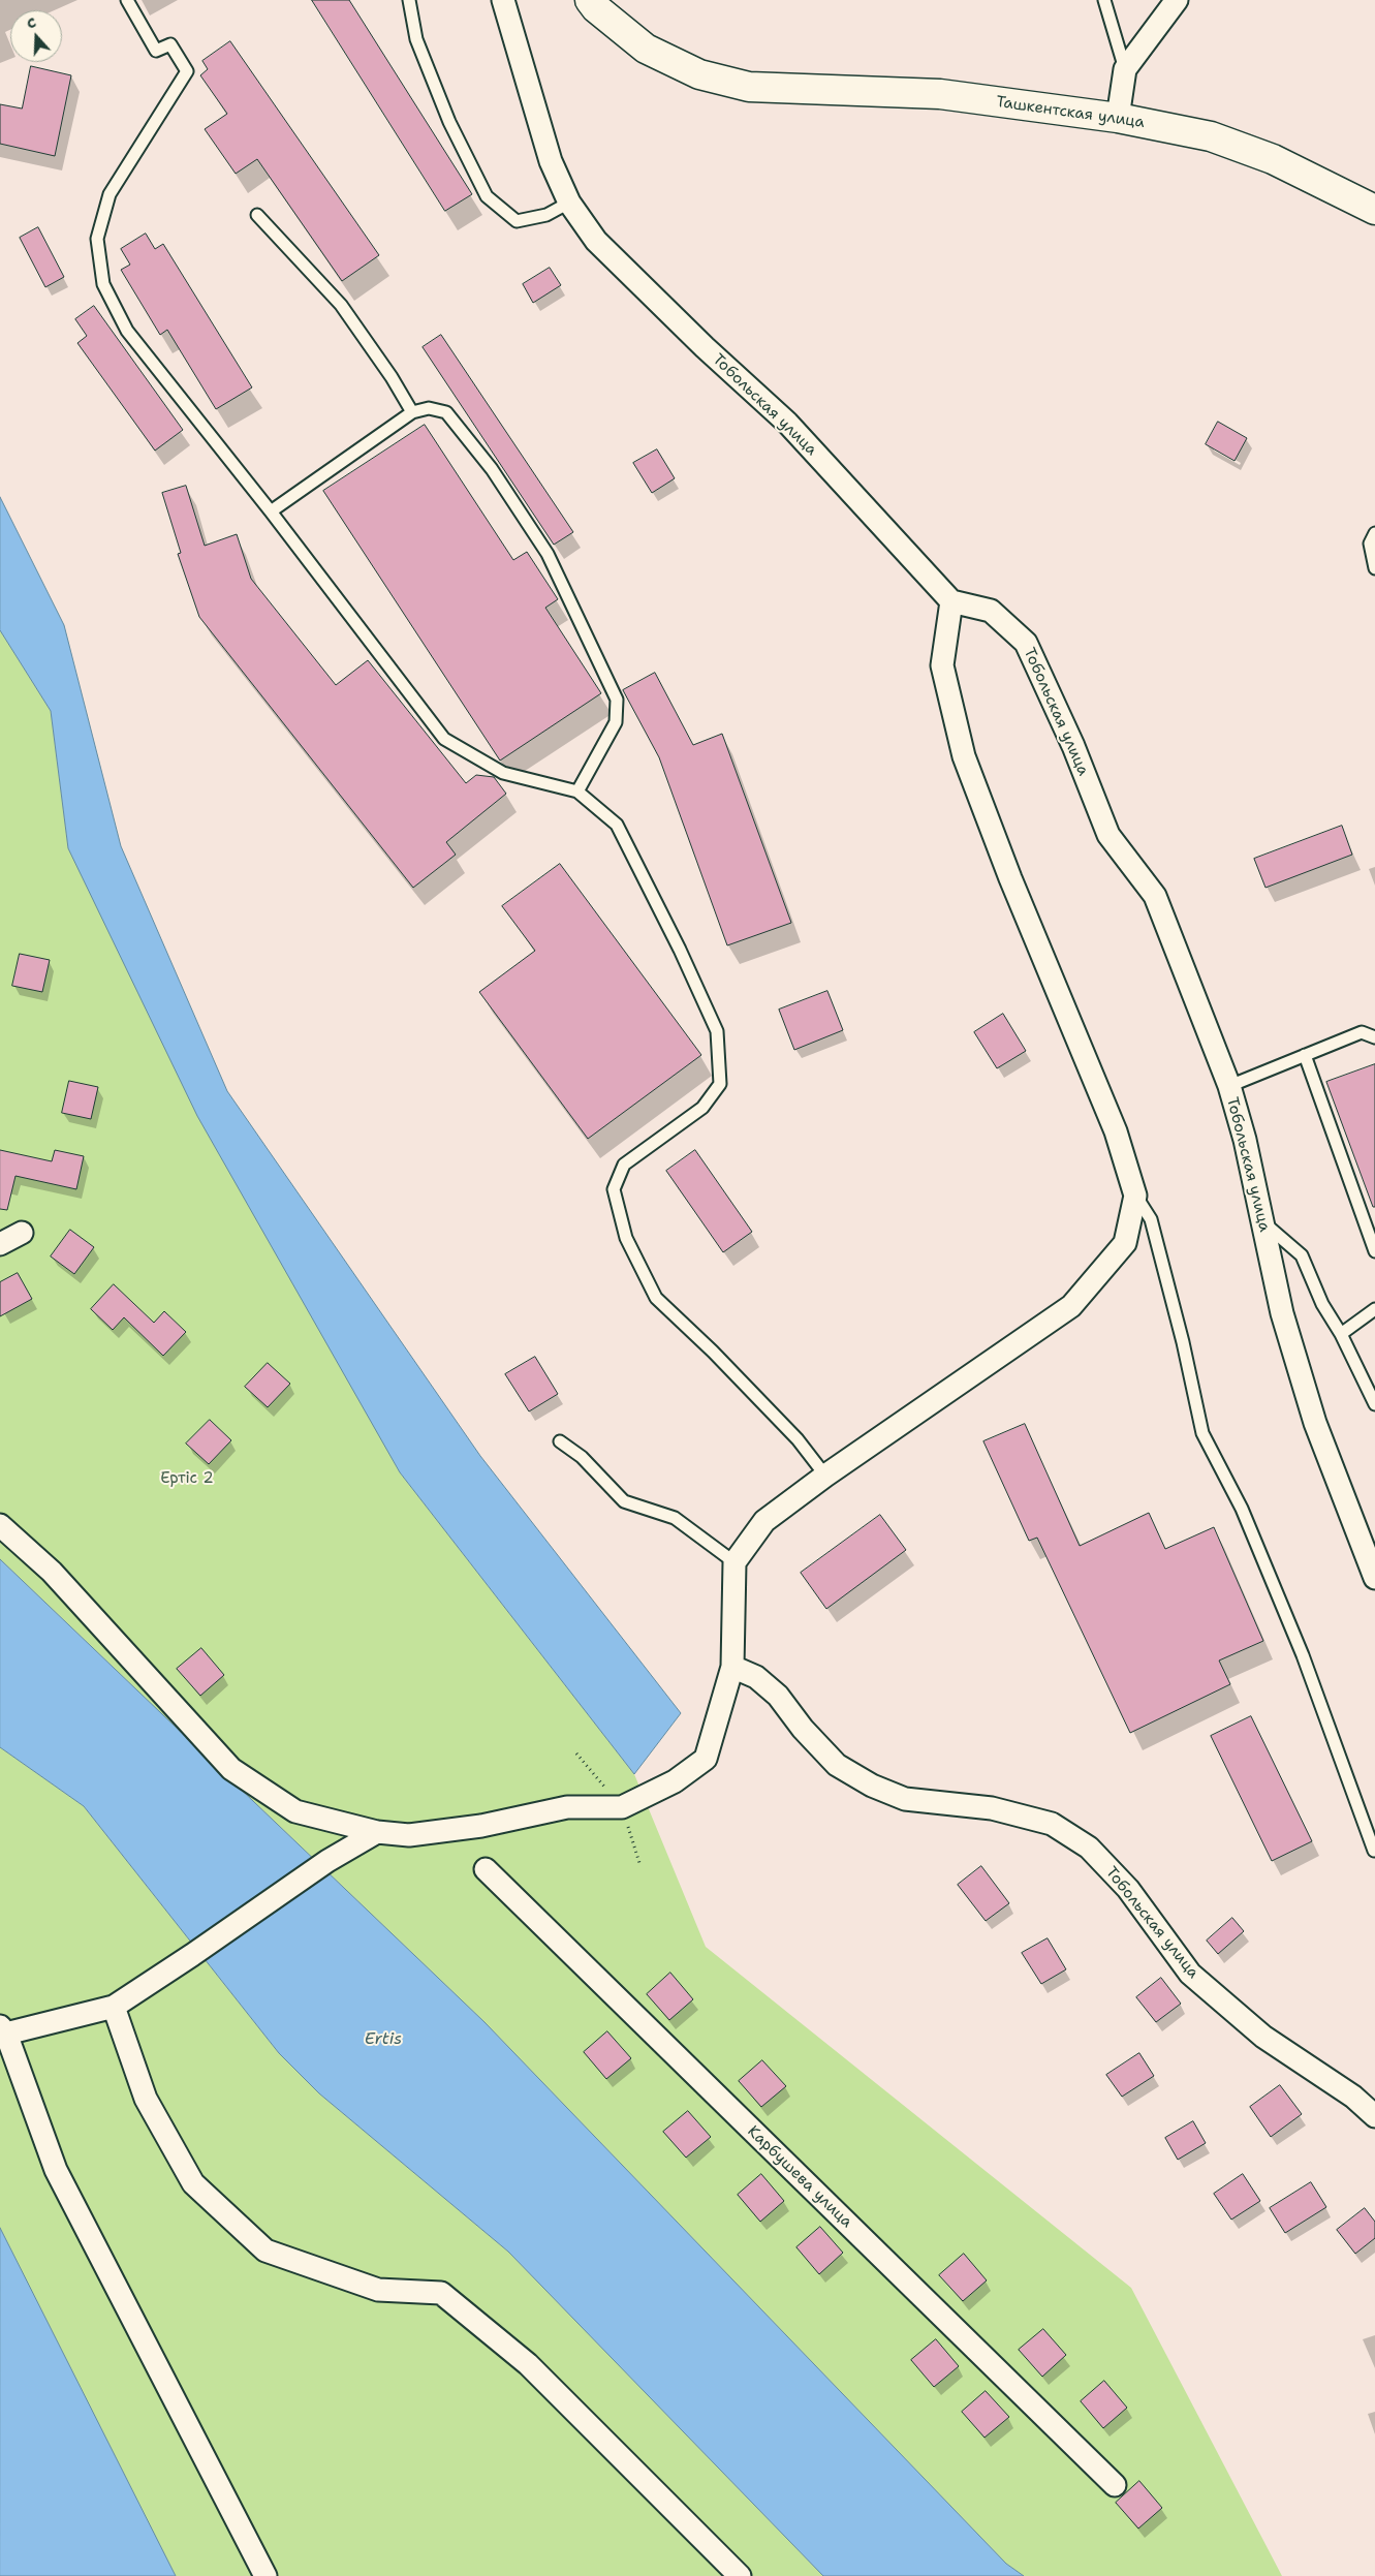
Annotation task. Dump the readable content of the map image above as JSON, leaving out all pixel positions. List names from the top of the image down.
{
  "streets": {
    "main road": ["Ташкентская улица"],
    "street": ["Тобольская улица", "Карбушева улица"]
  },
  "water": ["Ertis"],
  "parks": ["Ертіс 2"],
  "north": "top"
}
